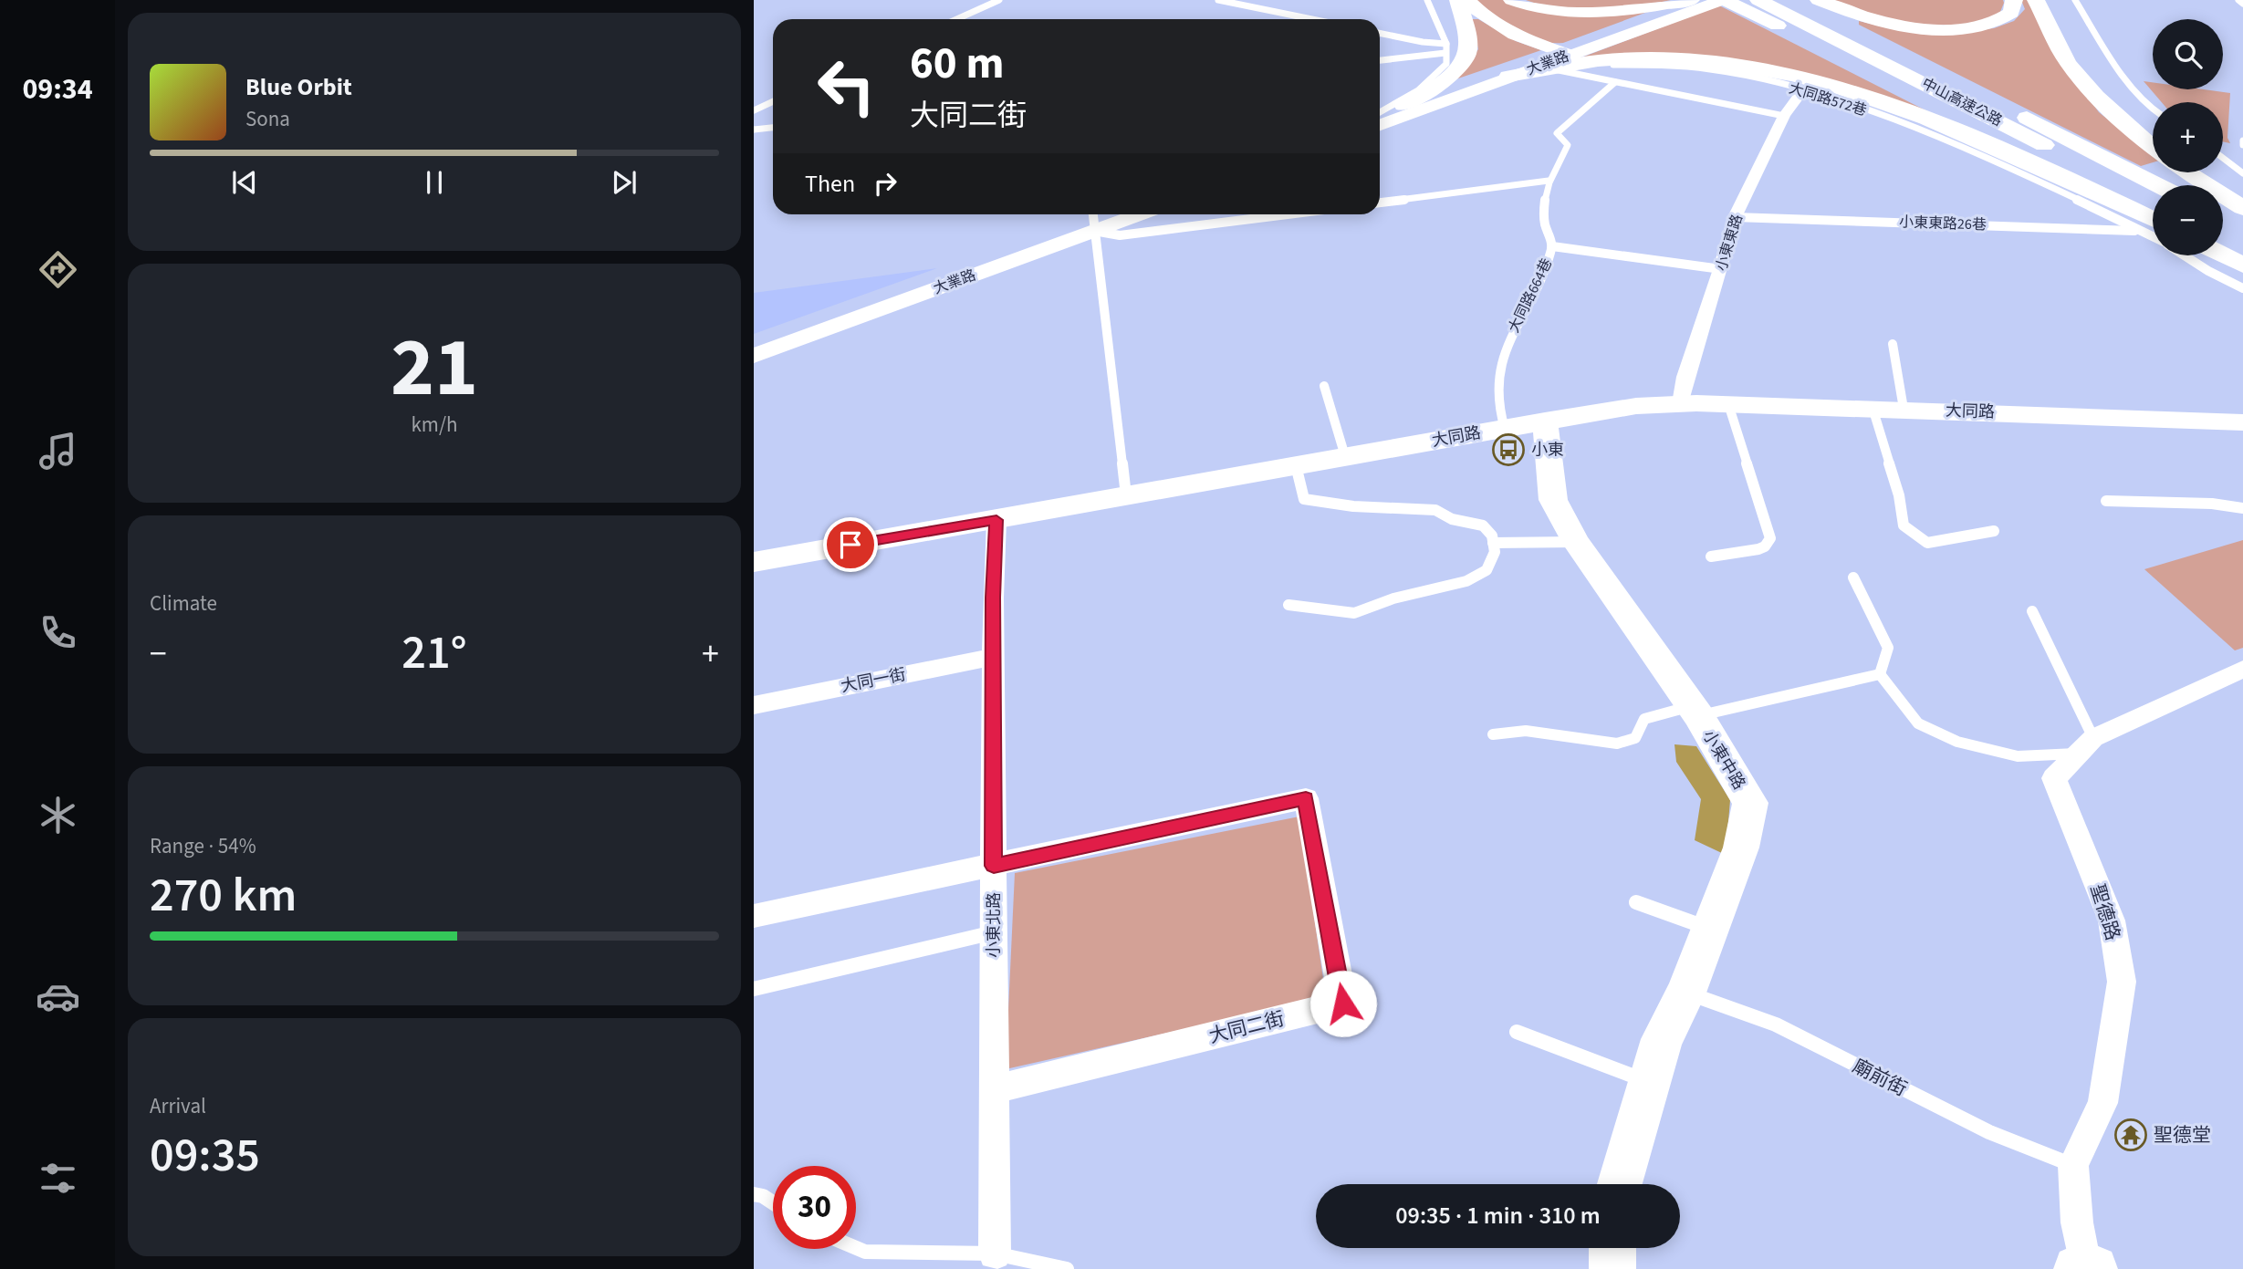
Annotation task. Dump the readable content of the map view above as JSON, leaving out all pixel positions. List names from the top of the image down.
{
  "streets": {
    "highway": ["中山高速公路"],
    "main road": ["大業路", "大同路", "小東中路"],
    "street": [
      "小東東路",
      "大同一街",
      "聖德路",
      "小東北路",
      "大同二街"
    ],
    "lane": [
      "大同路572巷",
      "小東東路26巷",
      "大同路664巷",
      "廟前街"
    ]
  },
  "crossings": [
    ["大業路", "大同路572巷"],
    ["大同路572巷", "小東東路"],
    ["小東東路26巷", "小東東路"],
    ["小東東路", "大同路"],
    ["大同路664巷", "大同路"],
    ["大同路", "小東中路"],
    ["大同路", "小東北路"],
    ["大同一街", "小東北路"],
    ["小東中路", "廟前街"],
    ["聖德路", "廟前街"],
    ["小東北路", "大同二街"]
  ],
  "places": {
    "bus stop": ["小東"],
    "temple": ["聖德堂"]
  },
  "page": {
    "tabs": "09:34",
    "map_buttons": ["+", "−"],
    "turn": ["60 m", "大同二街"],
    "song": ["Blue Orbit", "Sona"],
    "then": "Then",
    "tile": [
      ["21", "km/h"],
      "Climate",
      ["Range · 54%", "270 km"],
      ["Arrival", "09:35"]
    ],
    "heat": ["−", "21°", "+"],
    "limit": "30",
    "trip": "09:35 · 1 min · 310 m"
  }
}
